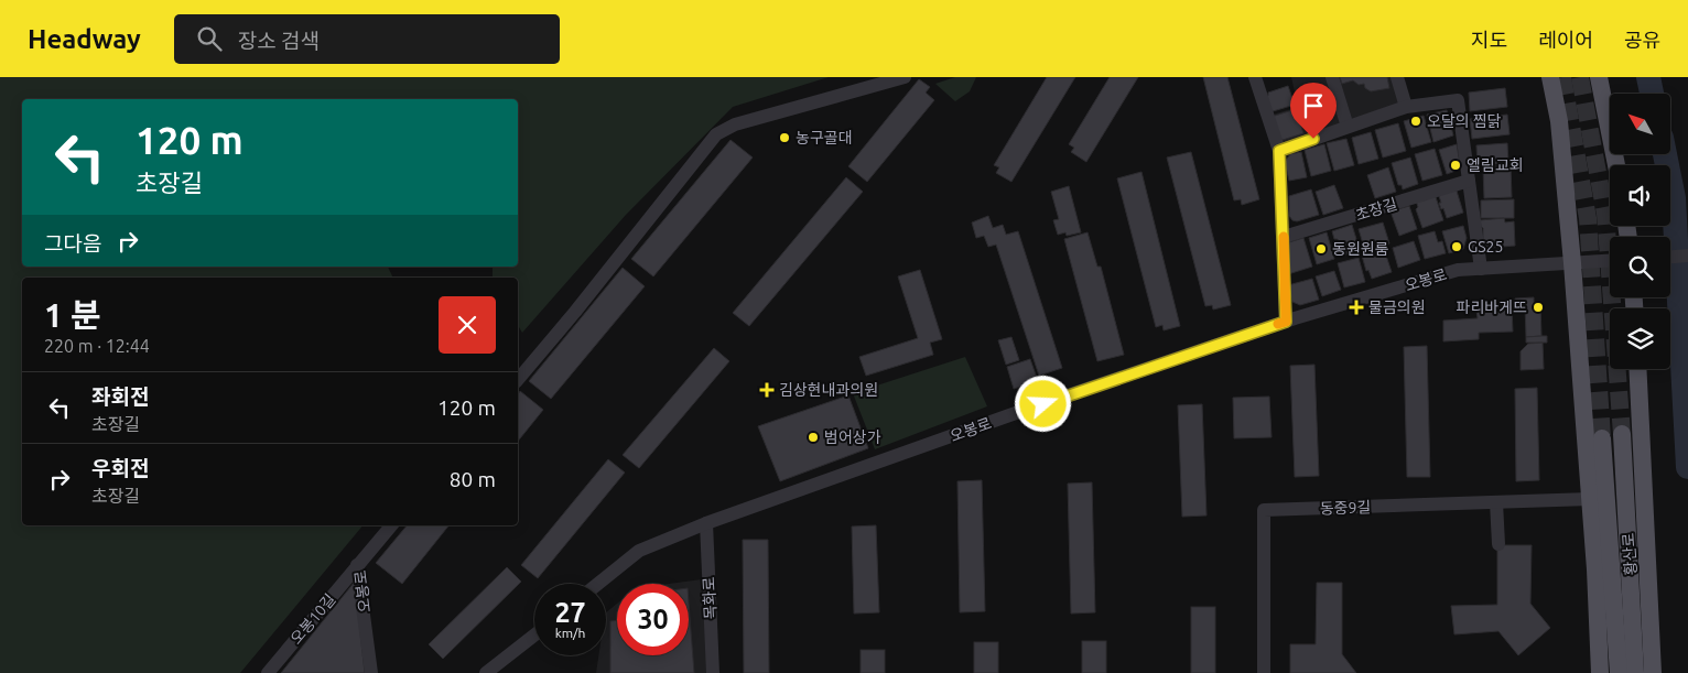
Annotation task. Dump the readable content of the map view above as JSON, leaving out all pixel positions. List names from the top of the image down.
{
  "streets": {
    "main road": ["황산로"],
    "street": [
      "초장길",
      "오봉로",
      "동중9길",
      "목화로",
      "오봉10길"
    ]
  },
  "crossings": [
    ["오봉로", "목화로"],
    ["오봉로", "오봉10길"]
  ],
  "places": {
    "other": [
      "오달의 찜닭",
      "농구골대",
      "엘림교회",
      "GS25",
      "동원원룸",
      "파리바게뜨",
      "범어상가"
    ],
    "health": ["물금의원", "김상현내과의원"]
  },
  "north": "top left",
  "page": {
    "header": "Headway",
    "search": "장소 검색",
    "nav": ["지도", "레이어", "공유"],
    "turn": ["120 m", "초장길"],
    "then": "그다음",
    "heading": ["1 분", "220 m · 12:44"],
    "list": [
      {
        "name": "좌회전",
        "note": "초장길",
        "value": "120 m"
      },
      {
        "name": "우회전",
        "note": "초장길",
        "value": "80 m"
      }
    ],
    "speed": "27 km/h",
    "limit": "30"
  }
}
